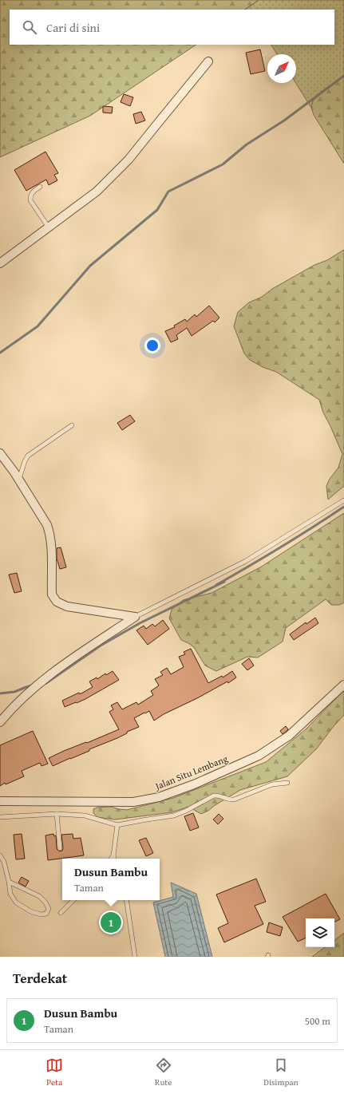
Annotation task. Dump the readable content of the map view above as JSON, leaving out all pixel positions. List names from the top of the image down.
{
  "streets": {
    "street": ["Jalan Situ Lembang"]
  },
  "north": "top right",
  "page": {
    "search": "Cari di sini",
    "popup": ["Dusun Bambu", "Taman"],
    "pins": "1",
    "heading": "Terdekat",
    "list": [
      {
        "mark": "1",
        "name": "Dusun Bambu",
        "note": "Taman",
        "value": "500 m"
      }
    ],
    "nav": ["Peta", "Rute", "Disimpan"]
  }
}
